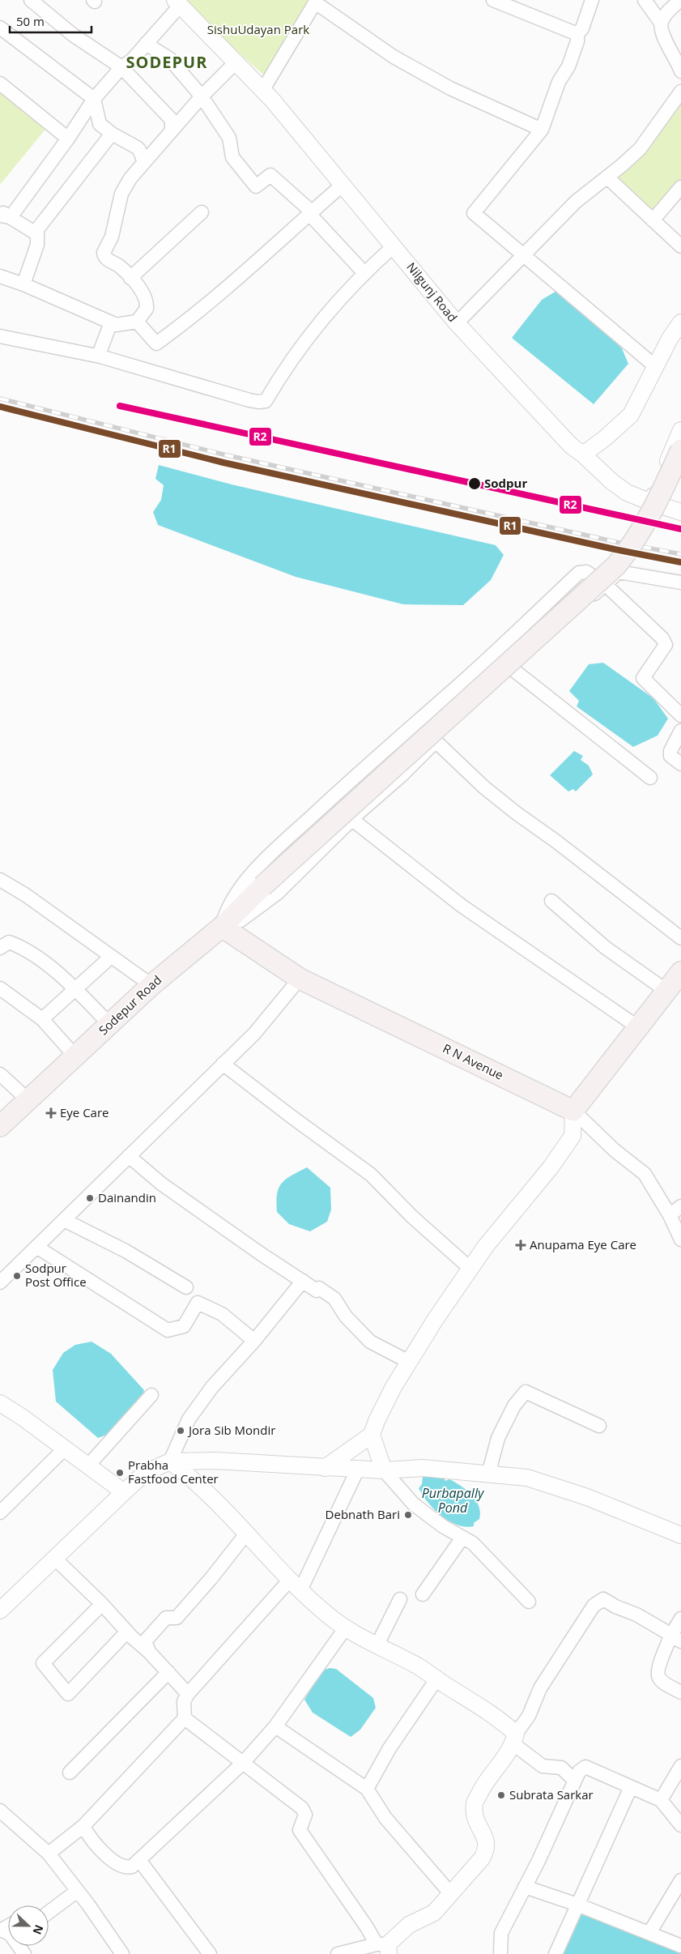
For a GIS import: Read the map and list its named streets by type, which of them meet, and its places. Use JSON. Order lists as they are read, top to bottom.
{
  "streets": {
    "main road": ["Sodepur Road", "R N Avenue"],
    "street": ["Nilgunj Road"]
  },
  "crossings": [
    ["Sodepur Road", "R N Avenue"]
  ],
  "districts": ["SODEPUR"],
  "water": ["Purbapally Pond"],
  "parks": ["SishuUdayan Park"],
  "places": {
    "other": [
      "Sodpur",
      "Dainandin",
      "Sodpur Post Office",
      "Jora Sib Mondir",
      "Prabha Fastfood Center",
      "Debnath Bari",
      "Subrata Sarkar"
    ],
    "health": ["Eye Care", "Anupama Eye Care"]
  },
  "lines": ["transit line R2", "transit line R1"],
  "scale_bar": "50 m",
  "north": "right"
}
